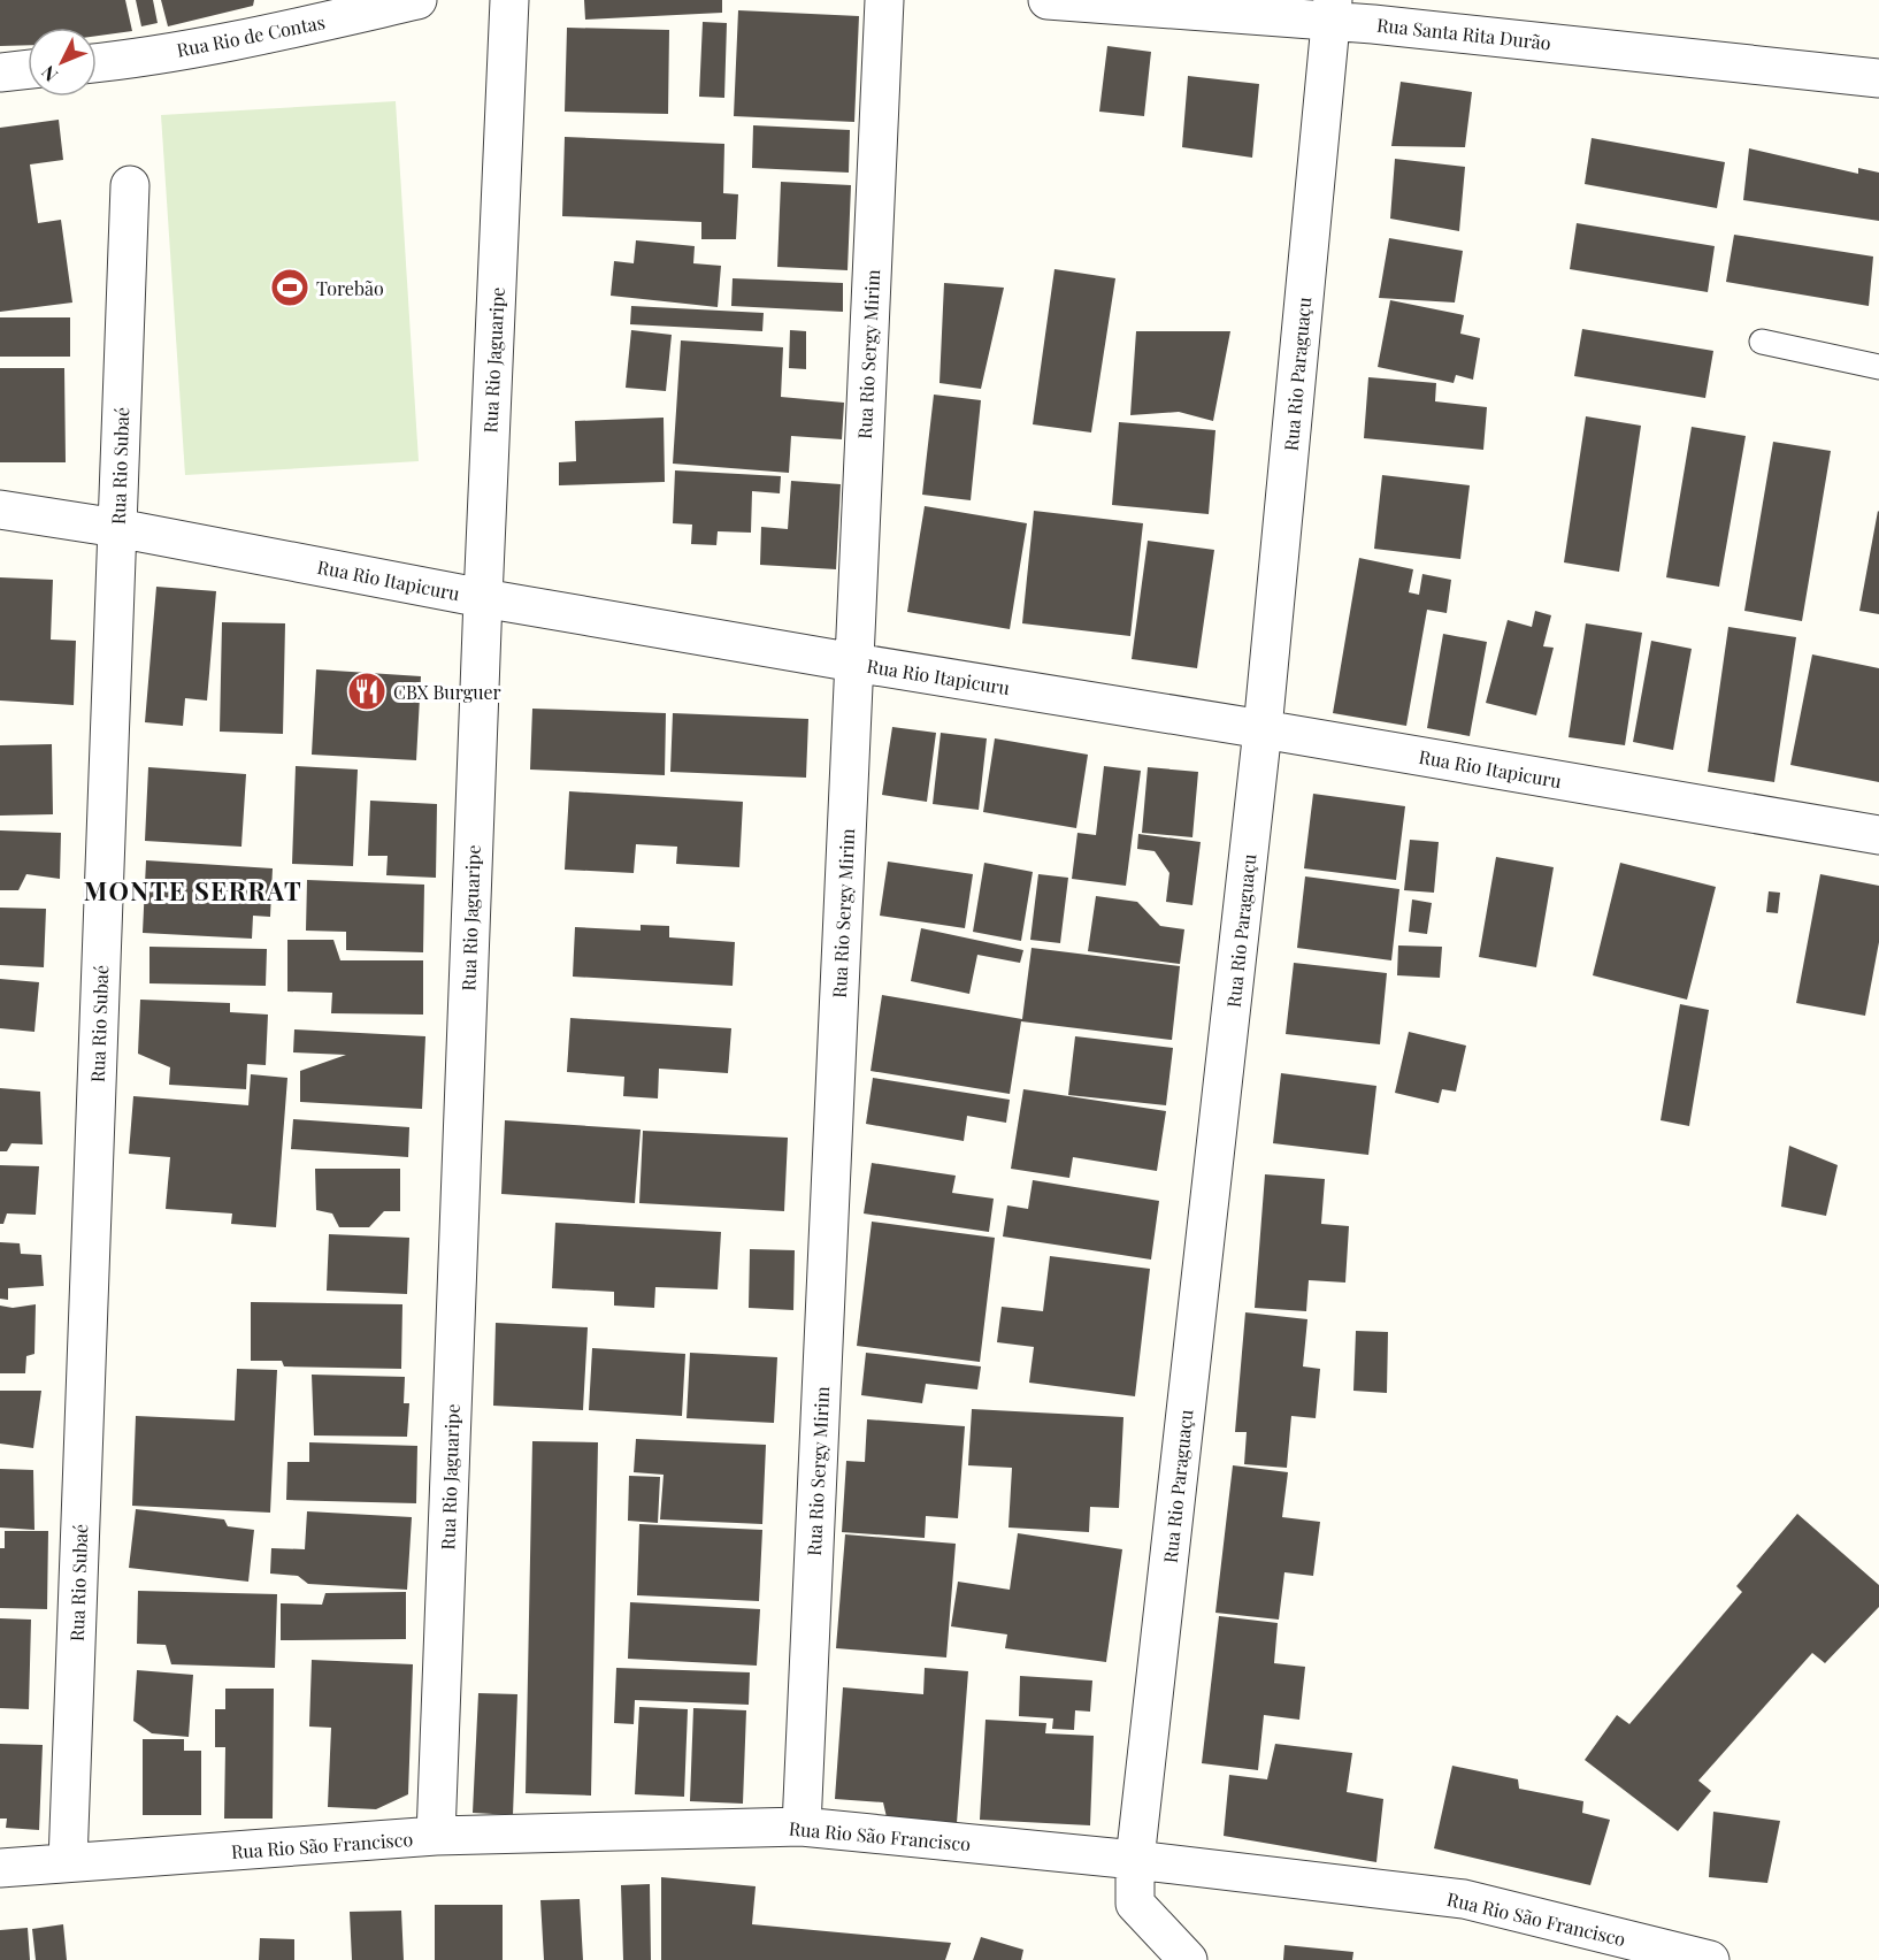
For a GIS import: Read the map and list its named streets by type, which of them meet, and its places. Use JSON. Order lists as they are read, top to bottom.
{
  "streets": {
    "street": [
      "Rua Santa Rita Durão",
      "Rua Rio de Contas",
      "Rua Rio Sergy Mirim",
      "Rua Rio Jaguaripe",
      "Rua Rio Paraguaçu",
      "Rua Rio Subaé",
      "Rua Rio Itapicuru",
      "Rua Rio São Francisco"
    ]
  },
  "crossings": [
    ["Rua Santa Rita Durão", "Rua Rio Paraguaçu"],
    ["Rua Rio Sergy Mirim", "Rua Rio Itapicuru"],
    ["Rua Rio Sergy Mirim", "Rua Rio São Francisco"],
    ["Rua Rio Jaguaripe", "Rua Rio Itapicuru"],
    ["Rua Rio Jaguaripe", "Rua Rio São Francisco"],
    ["Rua Rio Paraguaçu", "Rua Rio Itapicuru"],
    ["Rua Rio Paraguaçu", "Rua Rio São Francisco"],
    ["Rua Rio Subaé", "Rua Rio Itapicuru"],
    ["Rua Rio Subaé", "Rua Rio São Francisco"]
  ],
  "districts": ["MONTE SERRAT"],
  "places": {
    "sports": ["Torebão"],
    "restaurant": ["CBX Burguer"]
  },
  "north": "bottom left"
}
